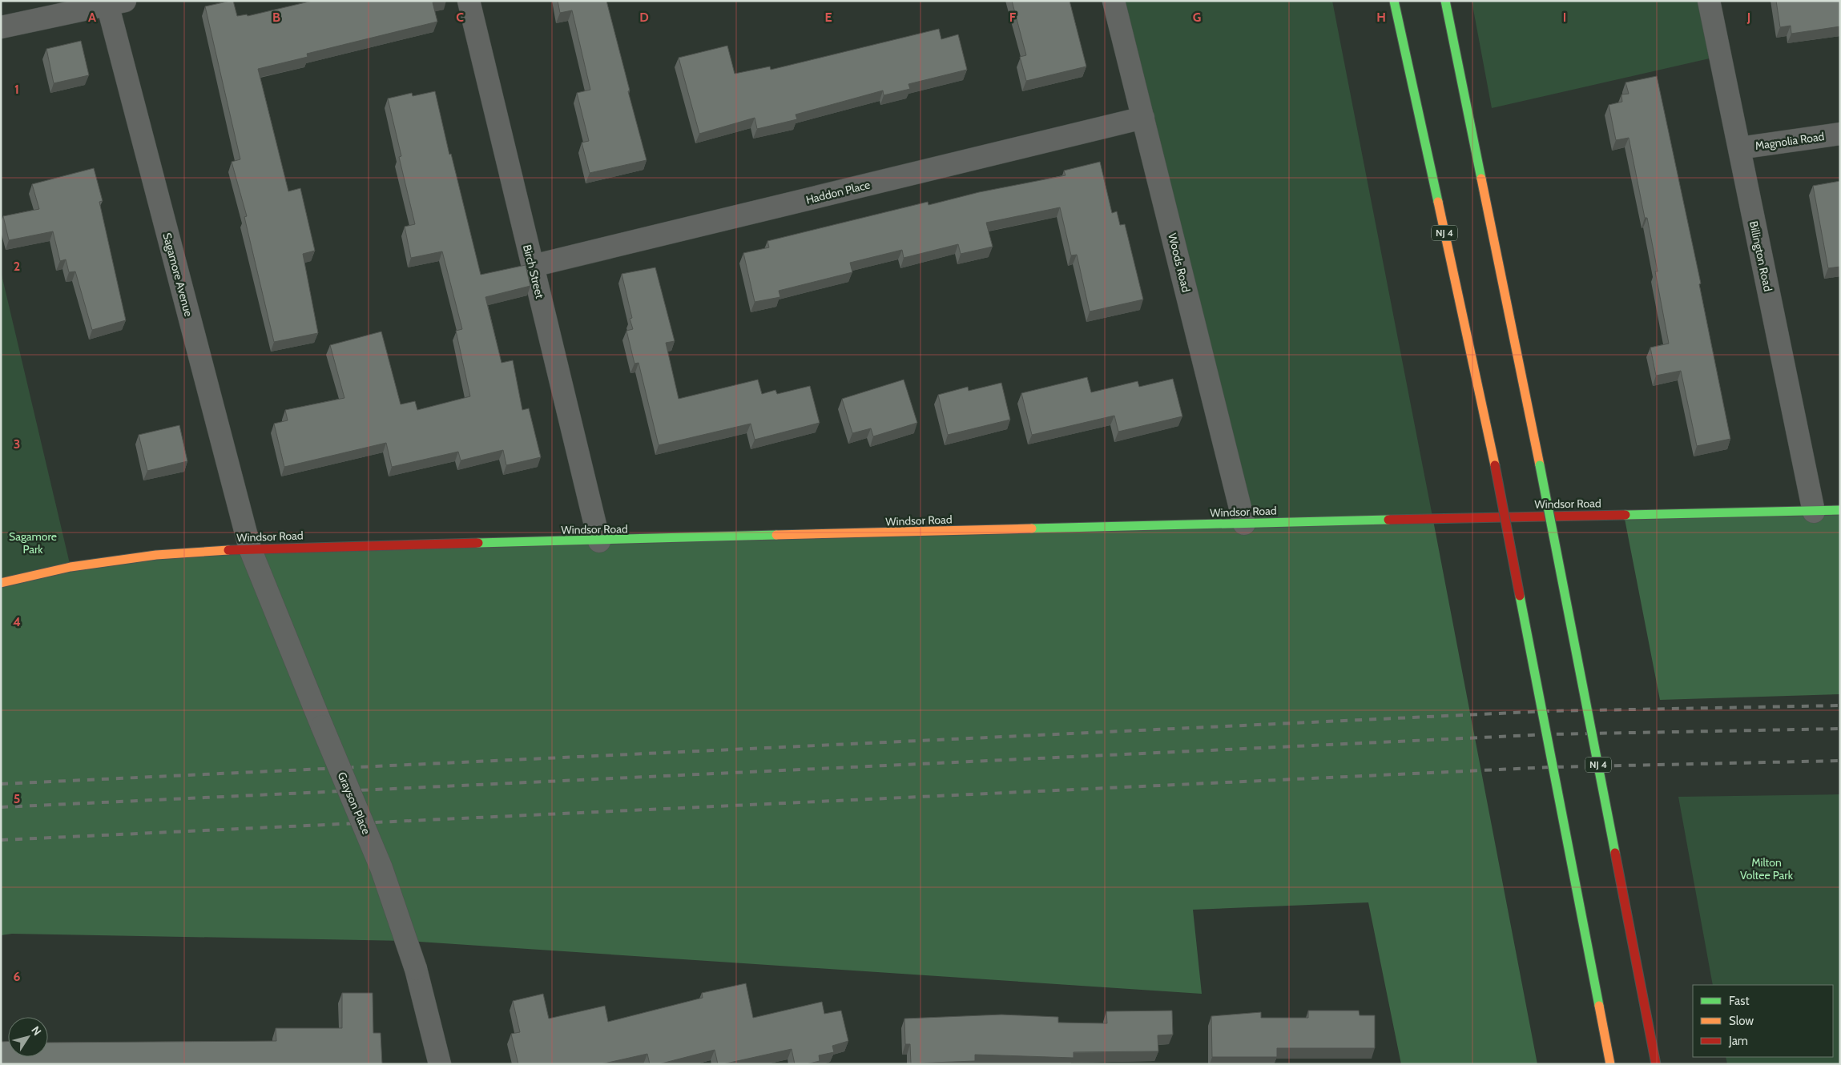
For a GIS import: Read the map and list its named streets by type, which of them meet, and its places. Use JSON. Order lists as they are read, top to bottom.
{
  "streets": {
    "main road": ["NJ 4", "Windsor Road"],
    "street": [
      "Magnolia Road",
      "Haddon Place",
      "Billington Road",
      "Woods Road",
      "Birch Street",
      "Sagamore Avenue",
      "Grayson Place"
    ]
  },
  "crossings": [
    ["Magnolia Road", "Billington Road"],
    ["Haddon Place", "Woods Road"],
    ["Haddon Place", "Birch Street"],
    ["Billington Road", "Windsor Road"],
    ["Woods Road", "Windsor Road"],
    ["Birch Street", "Windsor Road"],
    ["Sagamore Avenue", "Windsor Road"],
    ["Sagamore Avenue", "Grayson Place"],
    ["Windsor Road", "Grayson Place"]
  ],
  "parks": ["Sagamore Park", "Milton Voltee Park"],
  "legend": ["Fast", "Slow", "Jam"],
  "north": "top right",
  "grid": {
    "columns": [
      "A",
      "B",
      "C",
      "D",
      "E",
      "F",
      "G",
      "H",
      "I",
      "J"
    ],
    "rows": [
      "1",
      "2",
      "3",
      "4",
      "5",
      "6"
    ]
  }
}
